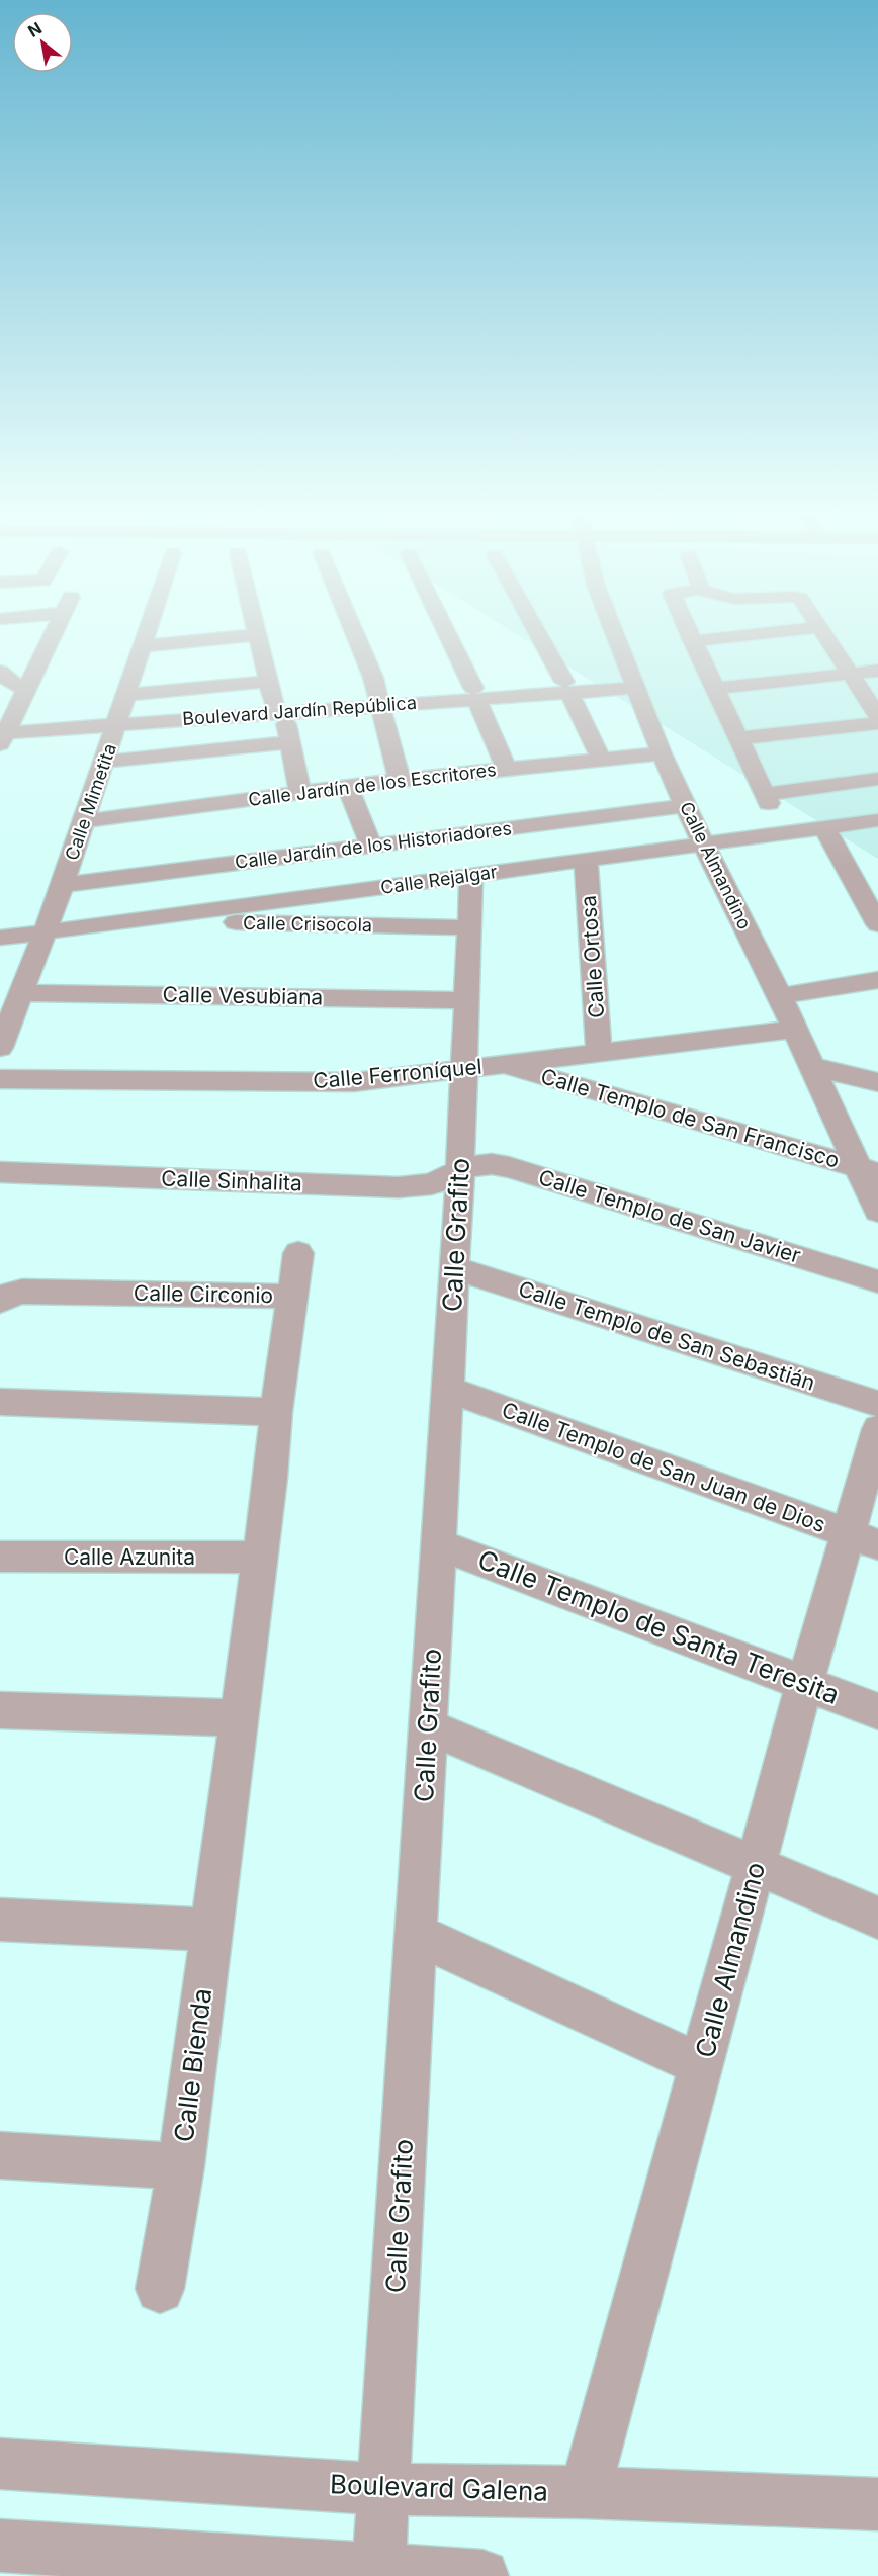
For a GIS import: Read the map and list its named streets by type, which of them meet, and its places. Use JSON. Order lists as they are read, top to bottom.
{
  "streets": {
    "street": [
      "Boulevard Jardín República",
      "Calle Jardín de los Escritores",
      "Calle Mimetita",
      "Calle Jardín de los Historiadores",
      "Calle Almandino",
      "Calle Rejalgar",
      "Calle Crisocola",
      "Calle Ortosa",
      "Calle Vesubiana",
      "Calle Ferroníquel",
      "Calle Templo de San Francisco",
      "Calle Sinhalita",
      "Calle Templo de San Javier",
      "Calle Grafito",
      "Calle Circonio",
      "Calle Templo de San Sebastián",
      "Calle Templo de San Juan de Dios",
      "Calle Azunita",
      "Calle Templo de Santa Teresita",
      "Calle Bienda",
      "Boulevard Galena"
    ]
  },
  "crossings": [
    ["Boulevard Jardín República", "Calle Mimetita"],
    ["Boulevard Jardín República", "Calle Almandino"],
    ["Calle Jardín de los Escritores", "Calle Mimetita"],
    ["Calle Jardín de los Escritores", "Calle Almandino"],
    ["Calle Mimetita", "Calle Jardín de los Historiadores"],
    ["Calle Mimetita", "Calle Rejalgar"],
    ["Calle Mimetita", "Calle Vesubiana"],
    ["Calle Jardín de los Historiadores", "Calle Almandino"],
    ["Calle Almandino", "Calle Rejalgar"],
    ["Calle Almandino", "Calle Ferroníquel"],
    ["Calle Almandino", "Calle Templo de San Francisco"],
    ["Calle Almandino", "Calle Templo de San Juan de Dios"],
    ["Calle Almandino", "Calle Templo de Santa Teresita"],
    ["Calle Almandino", "Boulevard Galena"],
    ["Calle Rejalgar", "Calle Crisocola"],
    ["Calle Rejalgar", "Calle Ortosa"],
    ["Calle Rejalgar", "Calle Grafito"],
    ["Calle Crisocola", "Calle Grafito"],
    ["Calle Ortosa", "Calle Ferroníquel"],
    ["Calle Vesubiana", "Calle Grafito"],
    ["Calle Ferroníquel", "Calle Templo de San Francisco"],
    ["Calle Ferroníquel", "Calle Grafito"],
    ["Calle Sinhalita", "Calle Templo de San Javier"],
    ["Calle Sinhalita", "Calle Grafito"],
    ["Calle Templo de San Javier", "Calle Grafito"],
    ["Calle Grafito", "Calle Templo de San Sebastián"],
    ["Calle Grafito", "Calle Templo de San Juan de Dios"],
    ["Calle Grafito", "Calle Templo de Santa Teresita"],
    ["Calle Grafito", "Boulevard Galena"],
    ["Calle Circonio", "Calle Azunita"]
  ],
  "north": "top left"
}
